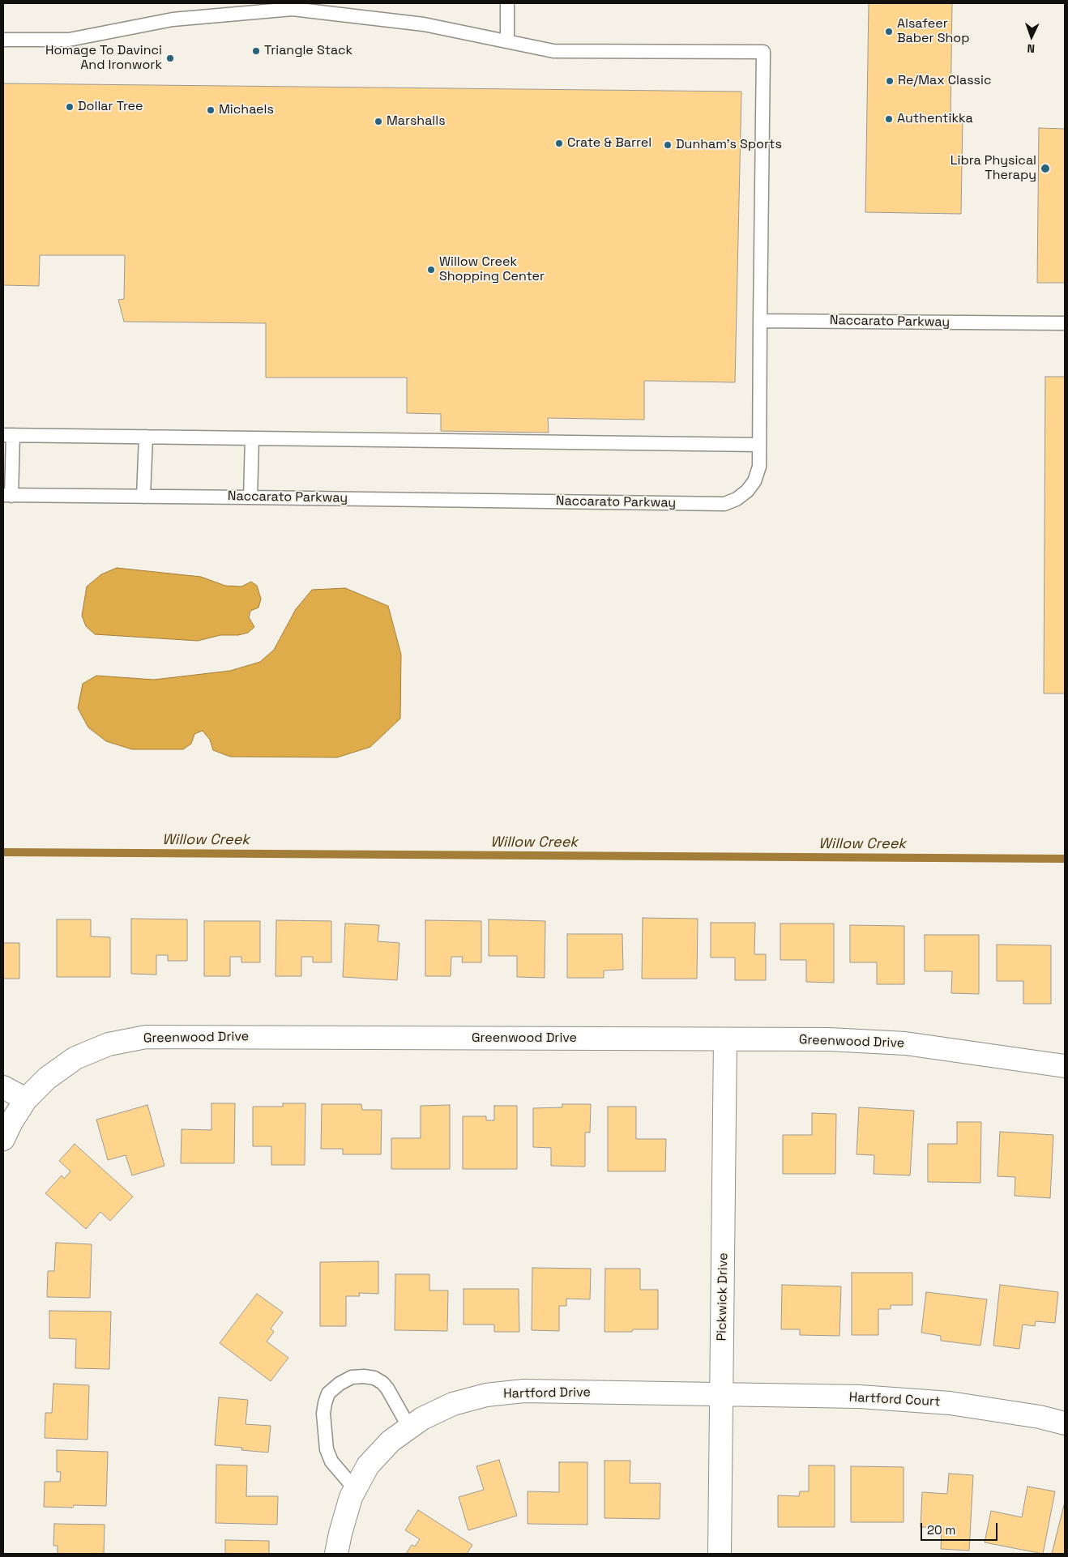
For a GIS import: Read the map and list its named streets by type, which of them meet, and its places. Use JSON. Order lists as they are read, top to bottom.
{
  "streets": {
    "street": [
      "Greenwood Drive",
      "Pickwick Drive",
      "Hartford Drive",
      "Hartford Court"
    ],
    "lane": ["Naccarato Parkway"]
  },
  "crossings": [
    ["Greenwood Drive", "Pickwick Drive"],
    ["Pickwick Drive", "Hartford Drive"],
    ["Pickwick Drive", "Hartford Court"],
    ["Hartford Drive", "Hartford Court"]
  ],
  "water": ["Willow Creek"],
  "places": [
    "Alsafeer Baber Shop",
    "Triangle Stack",
    "Homage To Davinci And Ironwork",
    "Re/Max Classic",
    "Dollar Tree",
    "Michaels",
    "Authentikka",
    "Marshalls",
    "Crate & Barrel",
    "Dunham's Sports",
    "Libra Physical Therapy",
    "Willow Creek Shopping Center"
  ],
  "scale_bar": "20 m",
  "north": "bottom"
}
